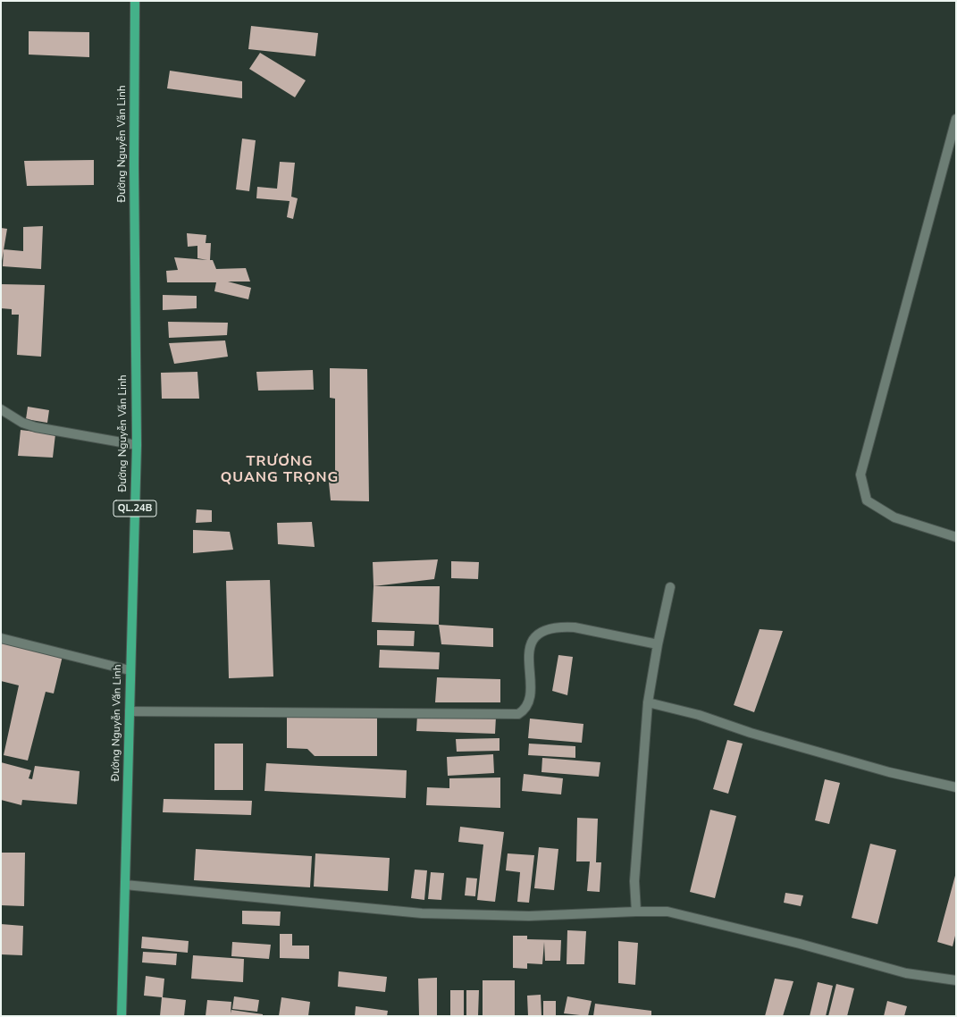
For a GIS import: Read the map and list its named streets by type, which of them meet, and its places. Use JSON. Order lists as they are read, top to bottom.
{
  "streets": {
    "main road": ["Đường Nguyễn Văn Linh", "QL.24B"]
  },
  "districts": ["TRƯƠNG QUANG TRỌNG"]
}
